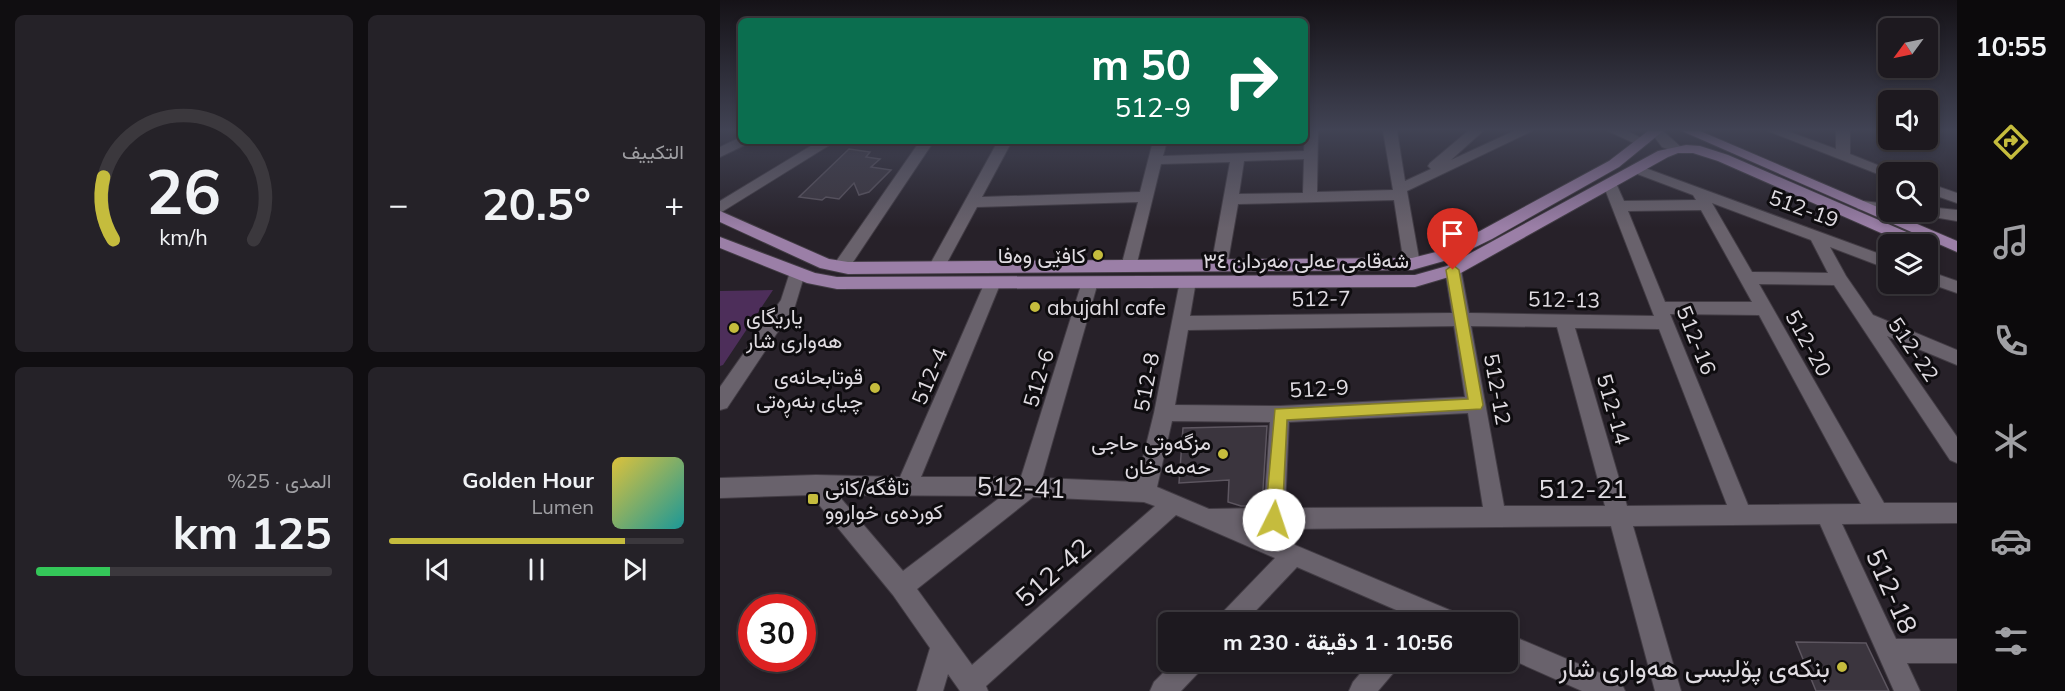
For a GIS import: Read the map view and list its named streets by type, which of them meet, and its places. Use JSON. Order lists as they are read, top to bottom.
{
  "streets": {
    "main road": ["شەقامی عەلی مەردان ٣٤"],
    "street": [
      "512-19",
      "512-7",
      "512-13",
      "512-16",
      "512-20",
      "512-22",
      "512-4",
      "512-6",
      "512-8",
      "512-9",
      "512-12",
      "512-14",
      "512-41",
      "512-21",
      "512-42",
      "512-18"
    ]
  },
  "crossings": [
    ["512-19", "شەقامی عەلی مەردان ٣٤"],
    ["512-19", "512-20"],
    ["512-19", "512-22"],
    ["شەقامی عەلی مەردان ٣٤", "512-16"],
    ["شەقامی عەلی مەردان ٣٤", "512-4"],
    ["شەقامی عەلی مەردان ٣٤", "512-6"],
    ["شەقامی عەلی مەردان ٣٤", "512-8"],
    ["شەقامی عەلی مەردان ٣٤", "512-12"],
    ["512-7", "512-13"],
    ["512-7", "512-8"],
    ["512-7", "512-12"],
    ["512-13", "512-16"],
    ["512-13", "512-20"],
    ["512-13", "512-12"],
    ["512-13", "512-14"],
    ["512-16", "512-21"],
    ["512-20", "512-21"],
    ["512-4", "512-41"],
    ["512-6", "512-41"],
    ["512-8", "512-9"],
    ["512-8", "512-41"],
    ["512-9", "512-12"],
    ["512-12", "512-21"],
    ["512-14", "512-21"],
    ["512-41", "512-21"],
    ["512-41", "512-42"],
    ["512-21", "512-18"]
  ],
  "places": {
    "other": [
      "کافێی وەفا",
      "abujahl cafe",
      "یاریگای هەواری شار",
      "قوتابحانەی چیای بنەڕەتی",
      "مزگەوتی حاجی حەمە خان",
      "بنکەی پۆلیسی هەواری شار"
    ],
    "transit": ["تاڤگە/کانی کوردەی خواروو"]
  },
  "north": "bottom left",
  "page": {
    "tabs": "10:55",
    "tile": [
      "التكييف",
      ["المدى · 25%", "125 km"]
    ],
    "turn": ["50 m", "512-9"],
    "heat": ["−", "20.5°", "+"],
    "song": ["Golden Hour", "Lumen"],
    "limit": "30",
    "trip": "10:56 · 1 دقيقة · 230 m",
    "gauge": ["26", "km/h"]
  }
}
